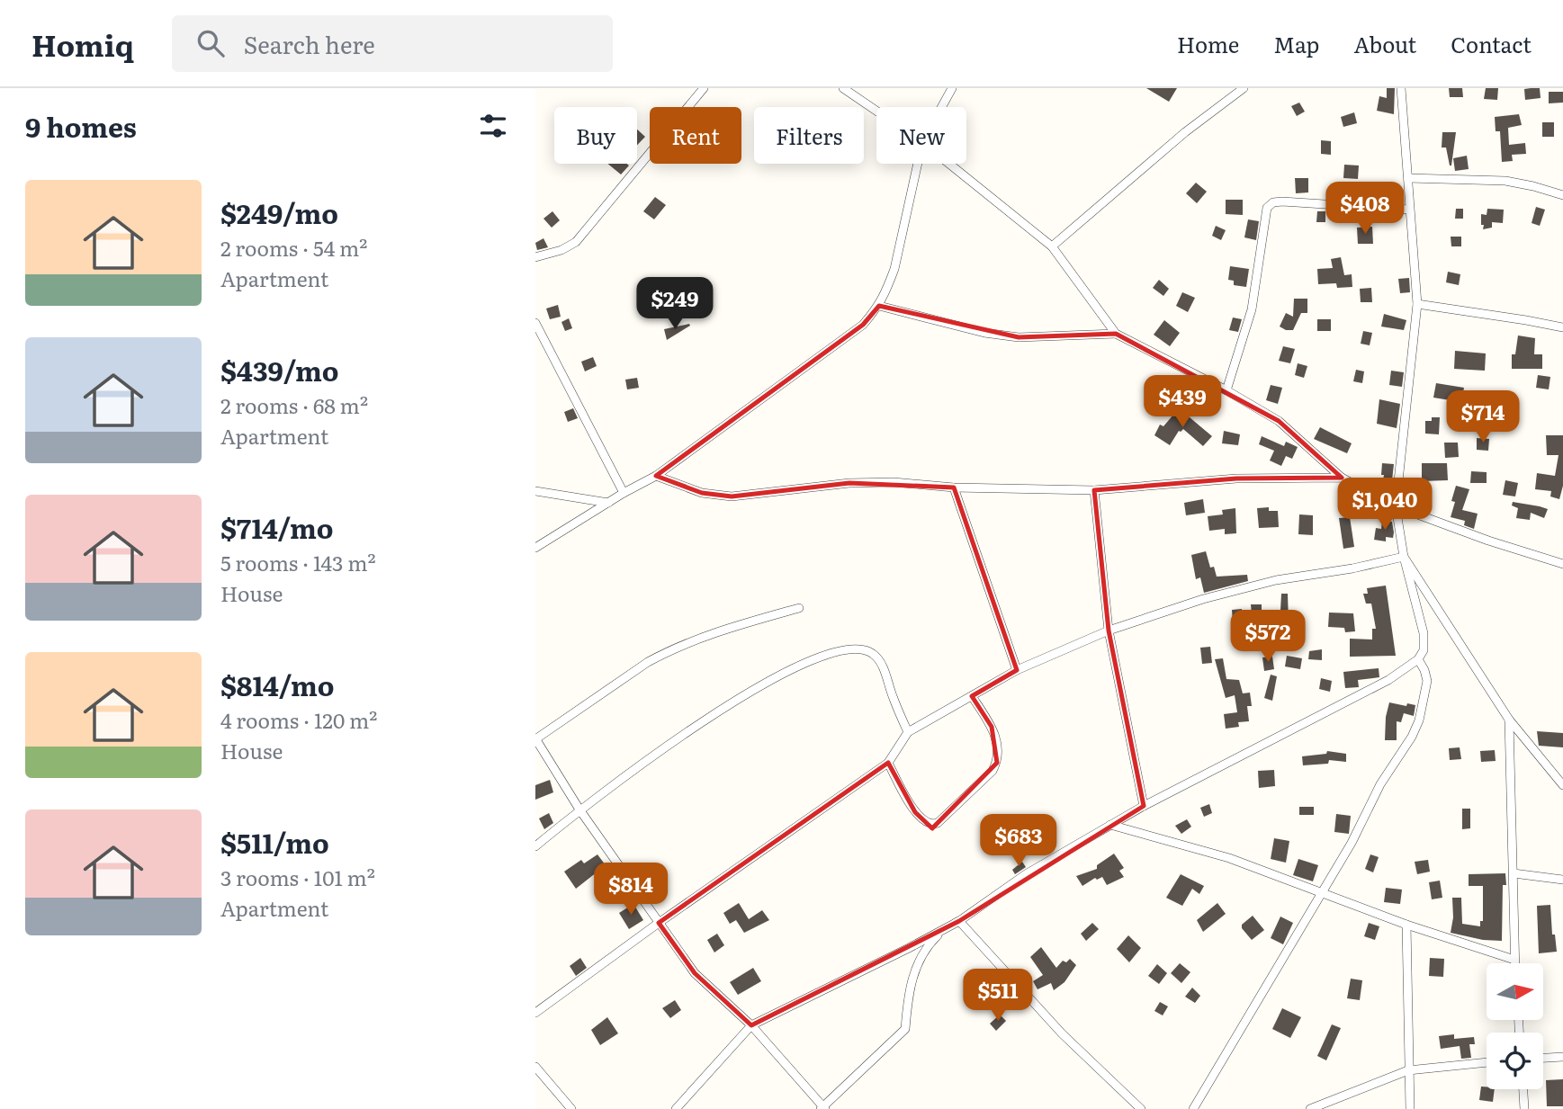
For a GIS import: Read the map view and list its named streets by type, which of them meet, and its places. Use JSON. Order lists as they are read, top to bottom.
{
  "north": "right",
  "page": {
    "header": "Homiq",
    "search": "Search here",
    "nav": [
      "Home",
      "Map",
      "About",
      "Contact"
    ],
    "heading": "9 homes",
    "chip": [
      "Buy",
      "Rent",
      "Filters",
      "New"
    ],
    "list": [
      {
        "name": "$249/mo",
        "note": "2 rooms · 54 m² · Apartment"
      },
      {
        "name": "$439/mo",
        "note": "2 rooms · 68 m² · Apartment"
      },
      {
        "name": "$714/mo",
        "note": "5 rooms · 143 m² · House"
      },
      {
        "name": "$814/mo",
        "note": "4 rooms · 120 m² · House"
      },
      {
        "name": "$511/mo",
        "note": "3 rooms · 101 m² · Apartment"
      }
    ],
    "price": [
      "$408",
      "$249",
      "$439",
      "$714",
      "$1,040",
      "$572",
      "$683",
      "$814",
      "$511"
    ]
  }
}
